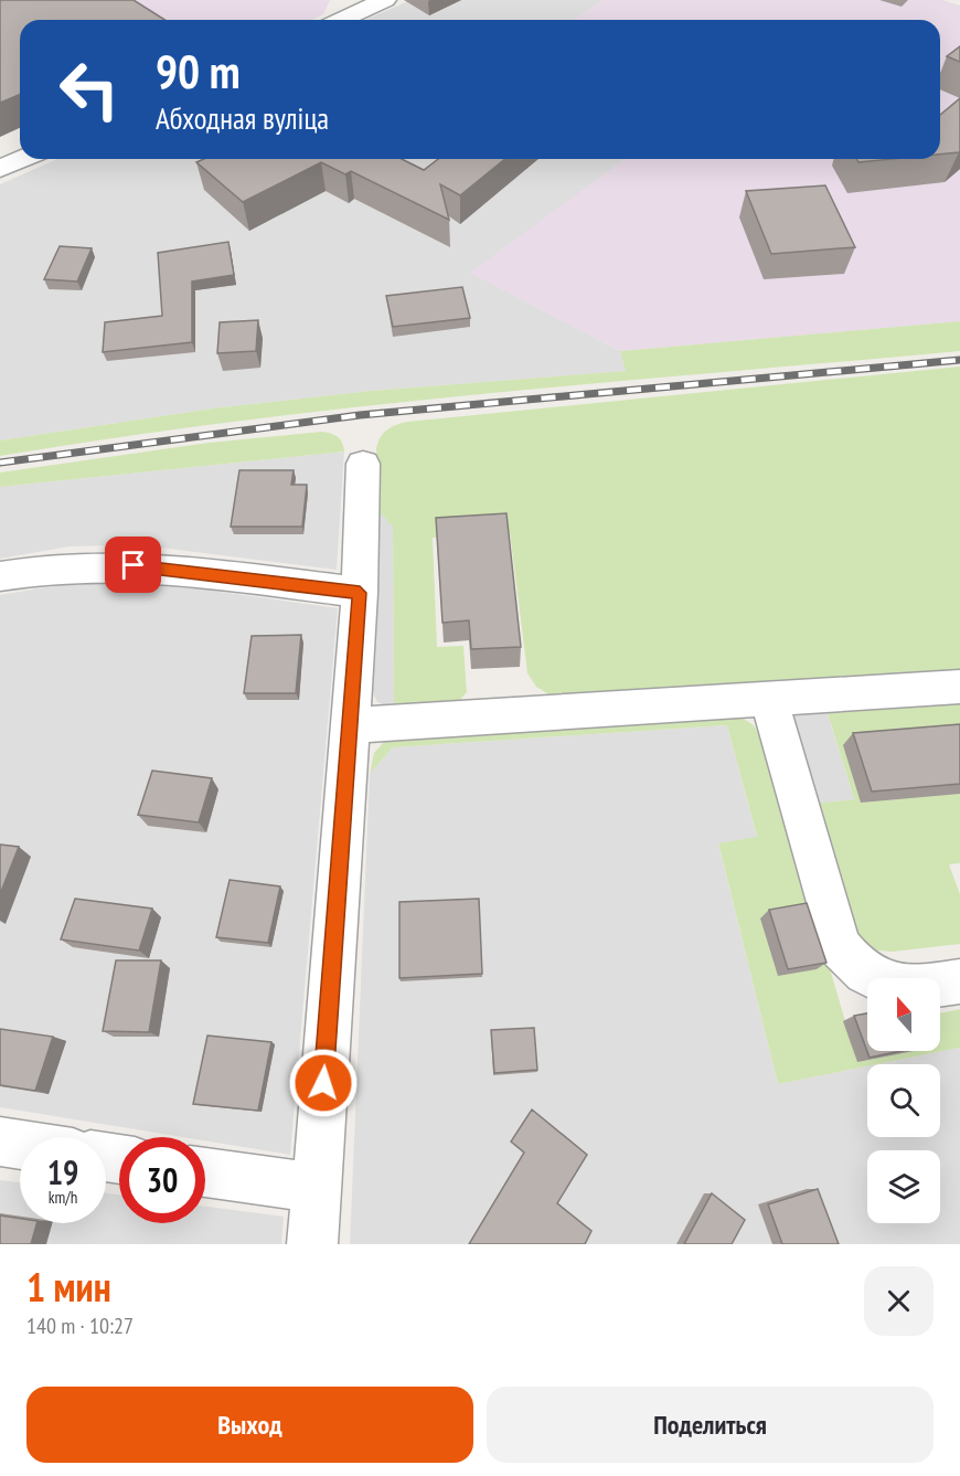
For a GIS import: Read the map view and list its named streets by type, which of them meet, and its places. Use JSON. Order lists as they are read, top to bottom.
{
  "north": "top",
  "page": {
    "turn": ["90 m", "Абходная вуліца"],
    "speed": "19 km/h",
    "limit": "30",
    "heading": ["1 мин", "140 m · 10:27"],
    "buttons": ["Выход", "Поделиться"]
  }
}
